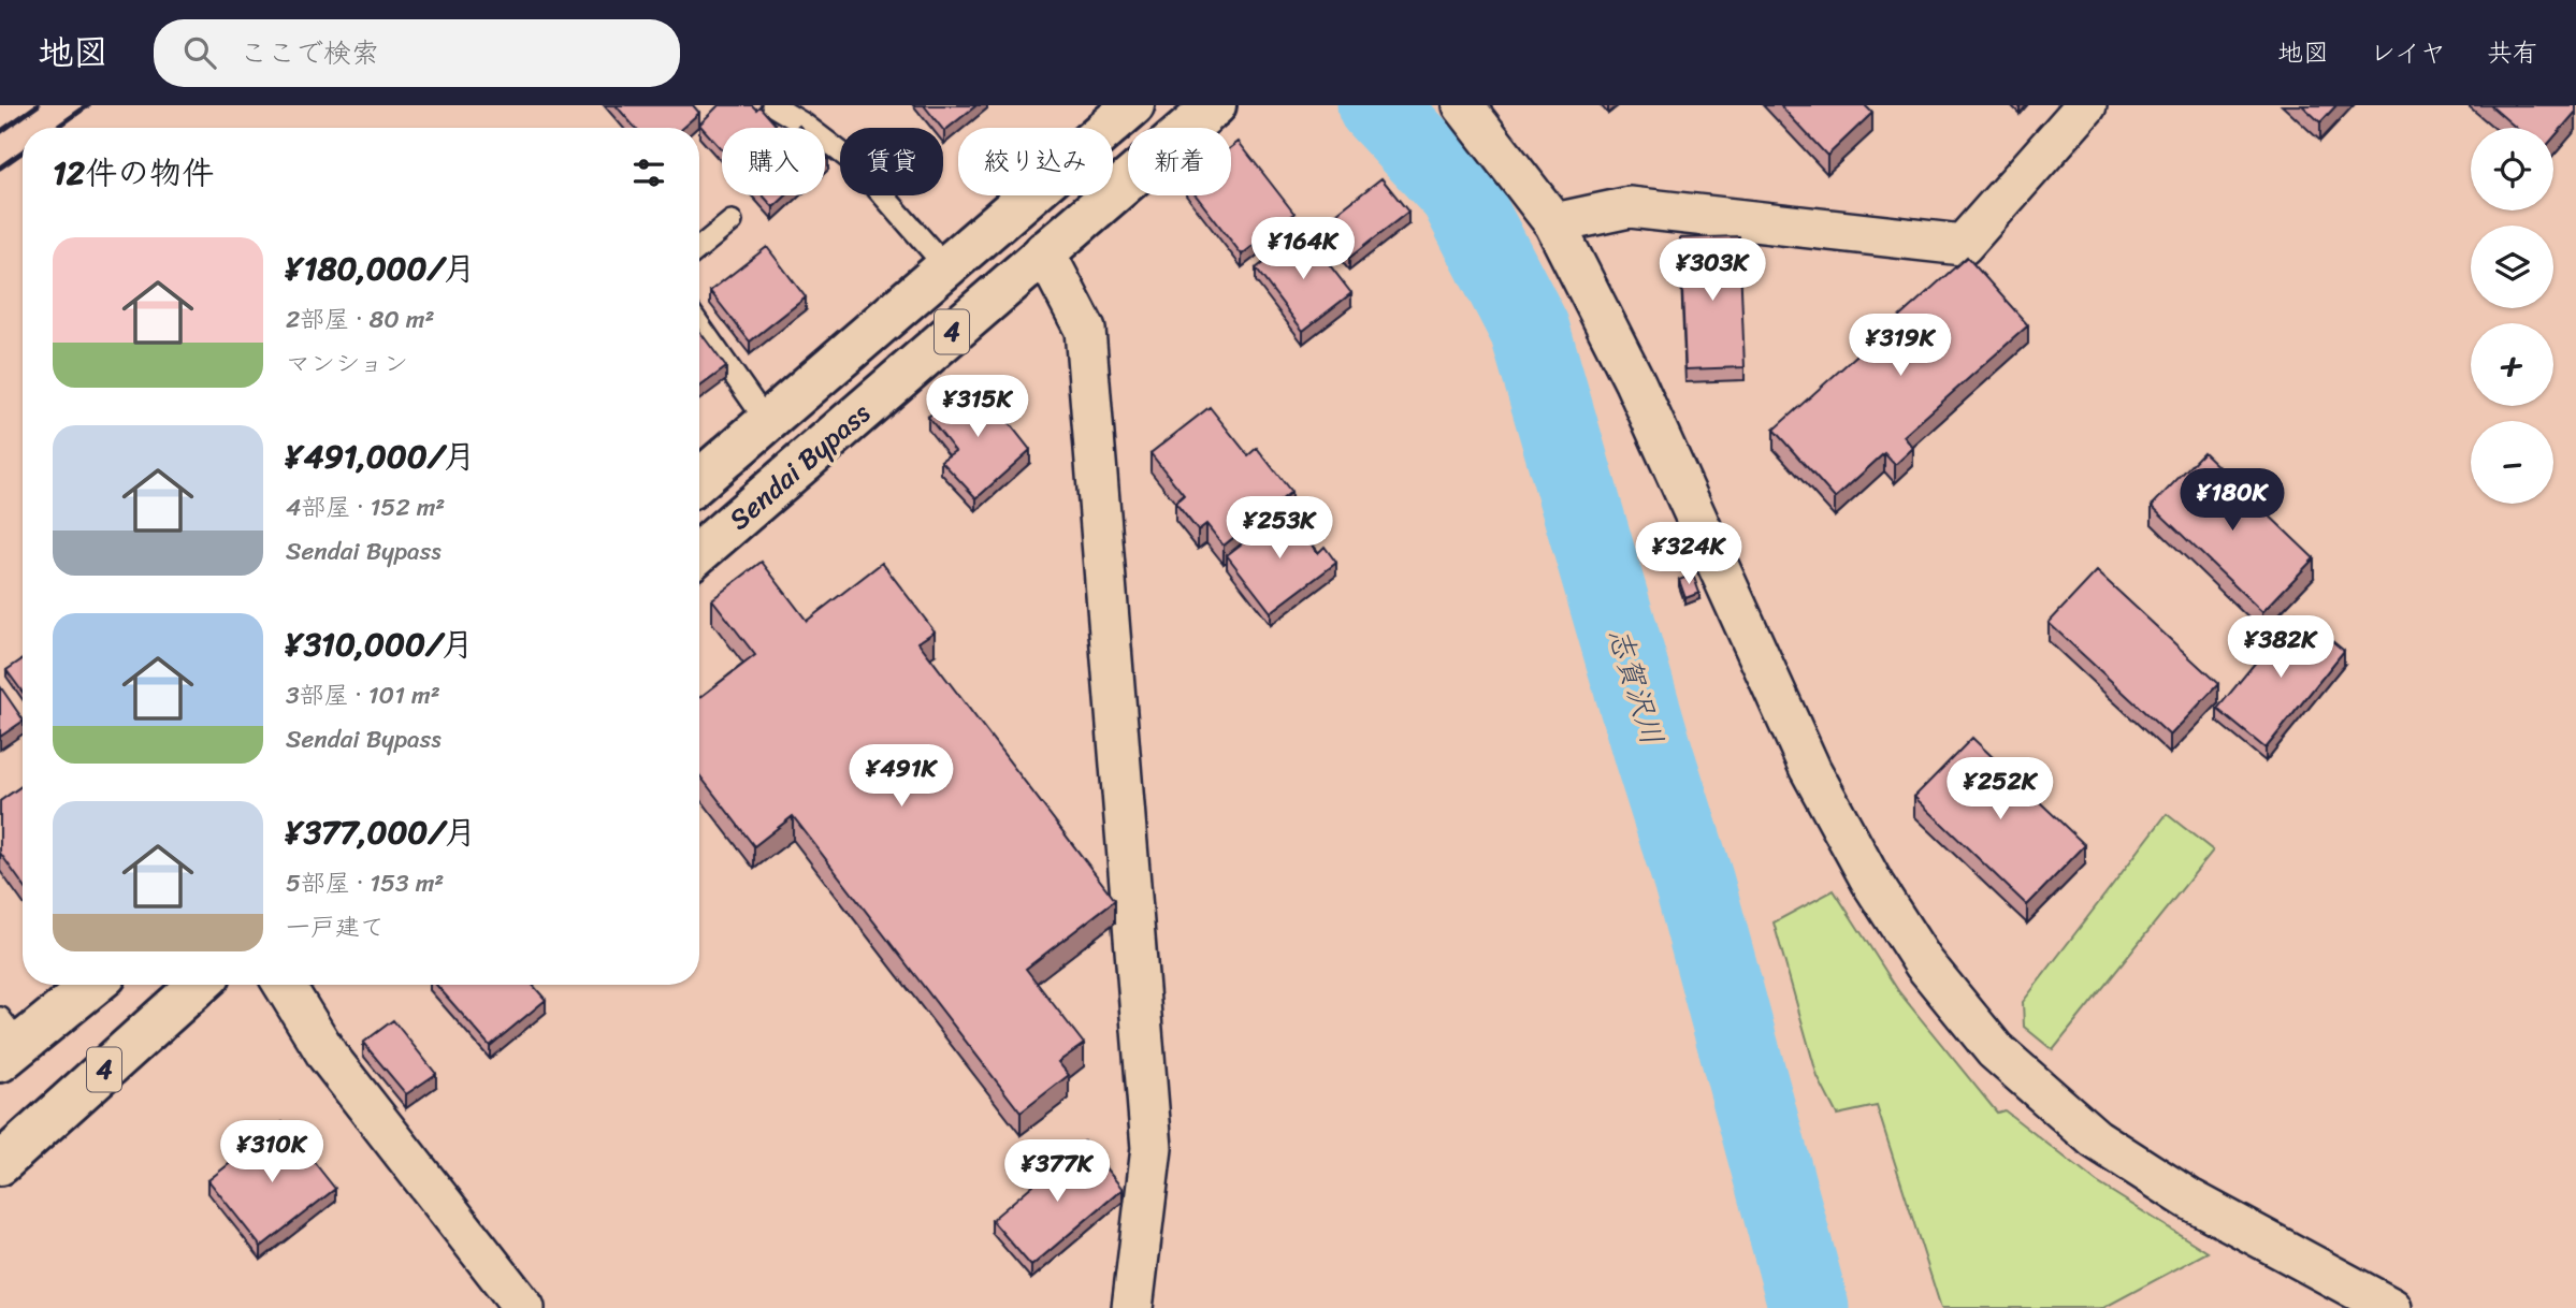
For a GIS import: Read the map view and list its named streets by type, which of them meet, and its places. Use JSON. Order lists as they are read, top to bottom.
{
  "streets": {
    "highway": ["4", "Sendai Bypass"]
  },
  "water": ["志賀沢川"],
  "page": {
    "header": "地図",
    "search": "ここで検索",
    "nav": ["地図", "レイヤ", "共有"],
    "map_buttons": ["+", "−"],
    "chip": [
      "購入",
      "賃貸",
      "絞り込み",
      "新着"
    ],
    "heading": "12件の物件",
    "price": [
      "¥164K",
      "¥303K",
      "¥319K",
      "¥315K",
      "¥180K",
      "¥253K",
      "¥324K",
      "¥382K",
      "¥491K",
      "¥252K",
      "¥310K",
      "¥377K"
    ],
    "list": [
      {
        "name": "¥180,000/月",
        "note": "2部屋 · 80 m² · マンション"
      },
      {
        "name": "¥491,000/月",
        "note": "4部屋 · 152 m² · Sendai Bypass"
      },
      {
        "name": "¥310,000/月",
        "note": "3部屋 · 101 m² · Sendai Bypass"
      },
      {
        "name": "¥377,000/月",
        "note": "5部屋 · 153 m² · 一戸建て"
      }
    ]
  }
}
